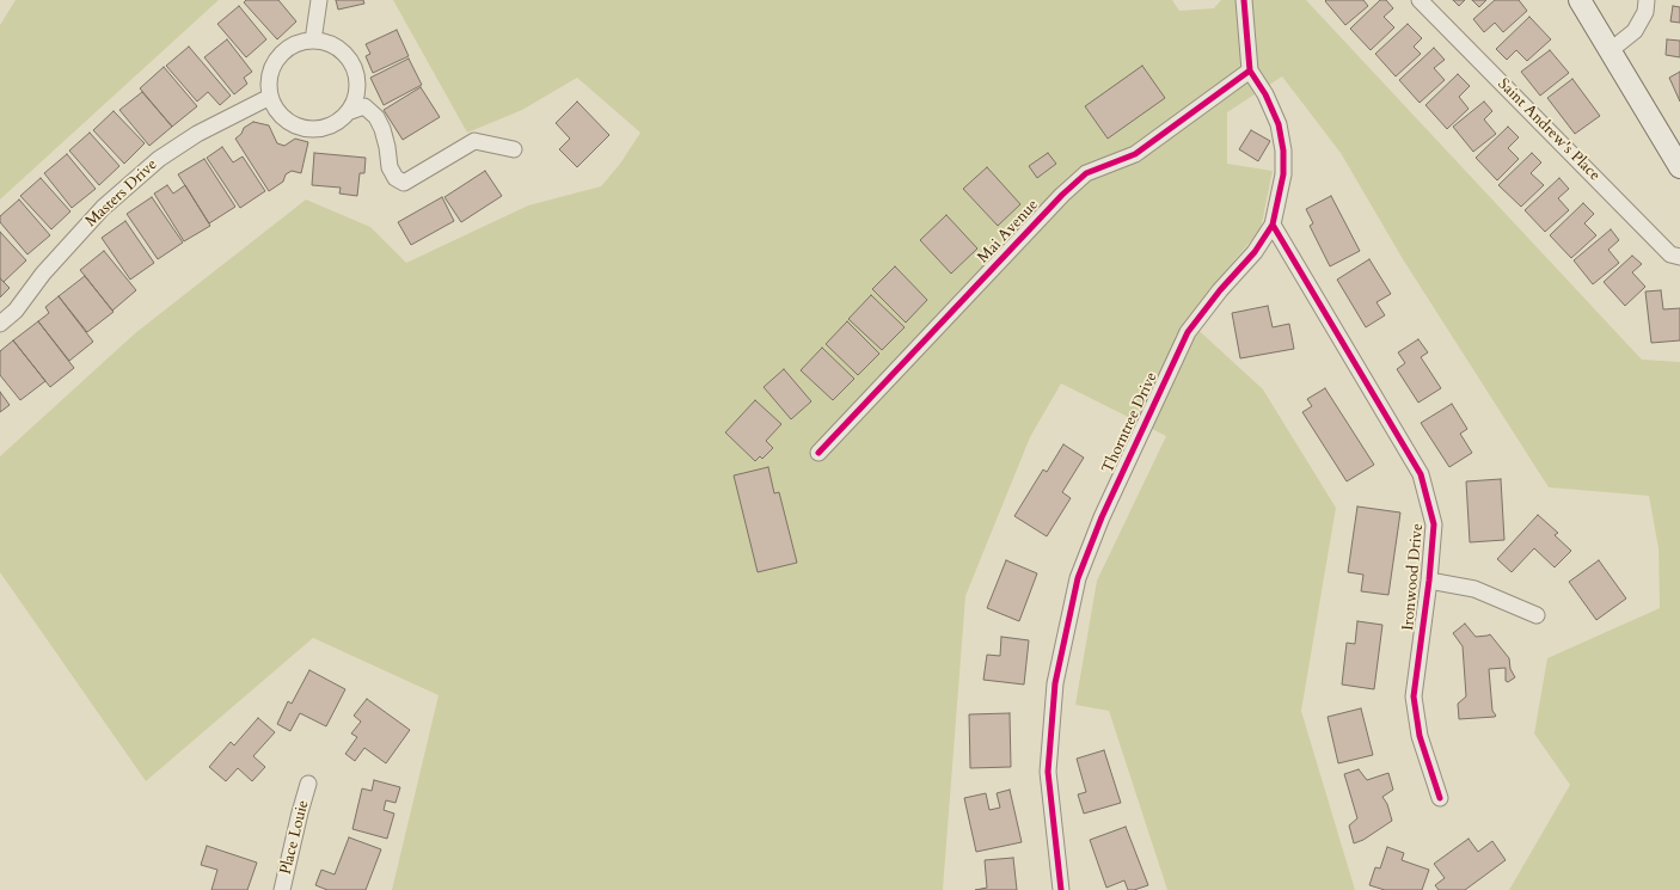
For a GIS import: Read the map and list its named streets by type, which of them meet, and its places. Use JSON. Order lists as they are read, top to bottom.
{
  "streets": {
    "street": [
      "Saint Andrew's Place",
      "Masters Drive",
      "Mai Avenue",
      "Thorntree Drive",
      "Ironwood Drive",
      "Place Louie"
    ]
  },
  "crossings": [
    ["Mai Avenue", "Thorntree Drive"],
    ["Thorntree Drive", "Ironwood Drive"]
  ]
}
